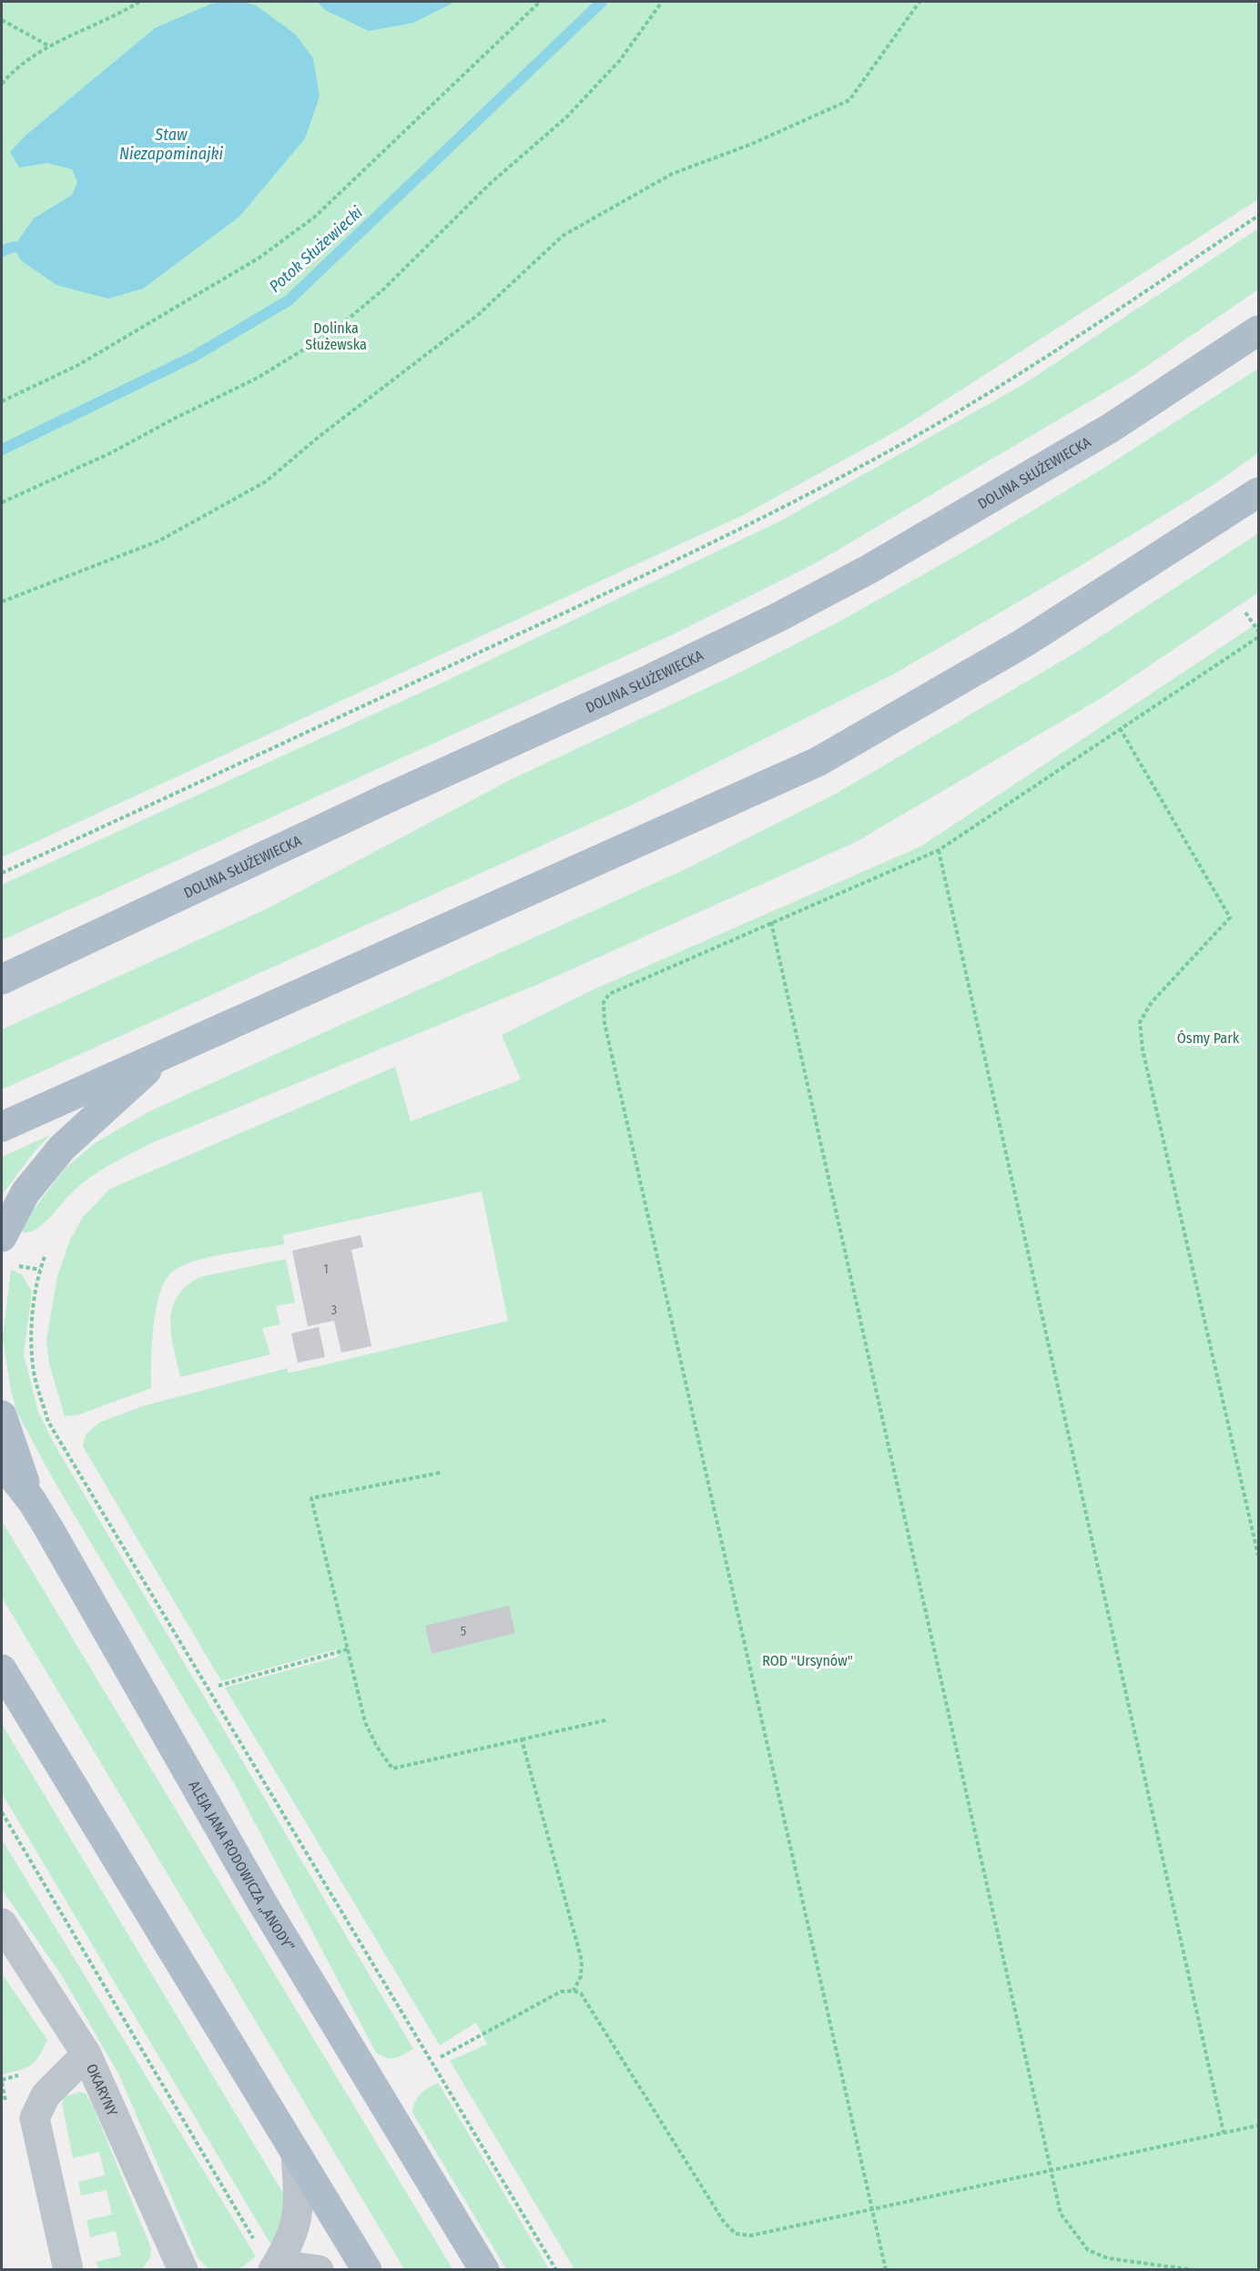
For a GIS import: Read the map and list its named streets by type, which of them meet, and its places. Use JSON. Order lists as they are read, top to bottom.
{
  "streets": {
    "main road": ["DOLINA SŁUŻEWIECKA", "ALEJA JANA RODOWICZA „ANODY”"],
    "street": ["OKARYNY"]
  },
  "water": ["Staw Niezapominajki", "Potok Służewiecki"],
  "parks": ["Dolinka Służewska", "Ósmy Park", "ROD \"Ursynów\""],
  "house_numbers": ["1", "3", "5"]
}
